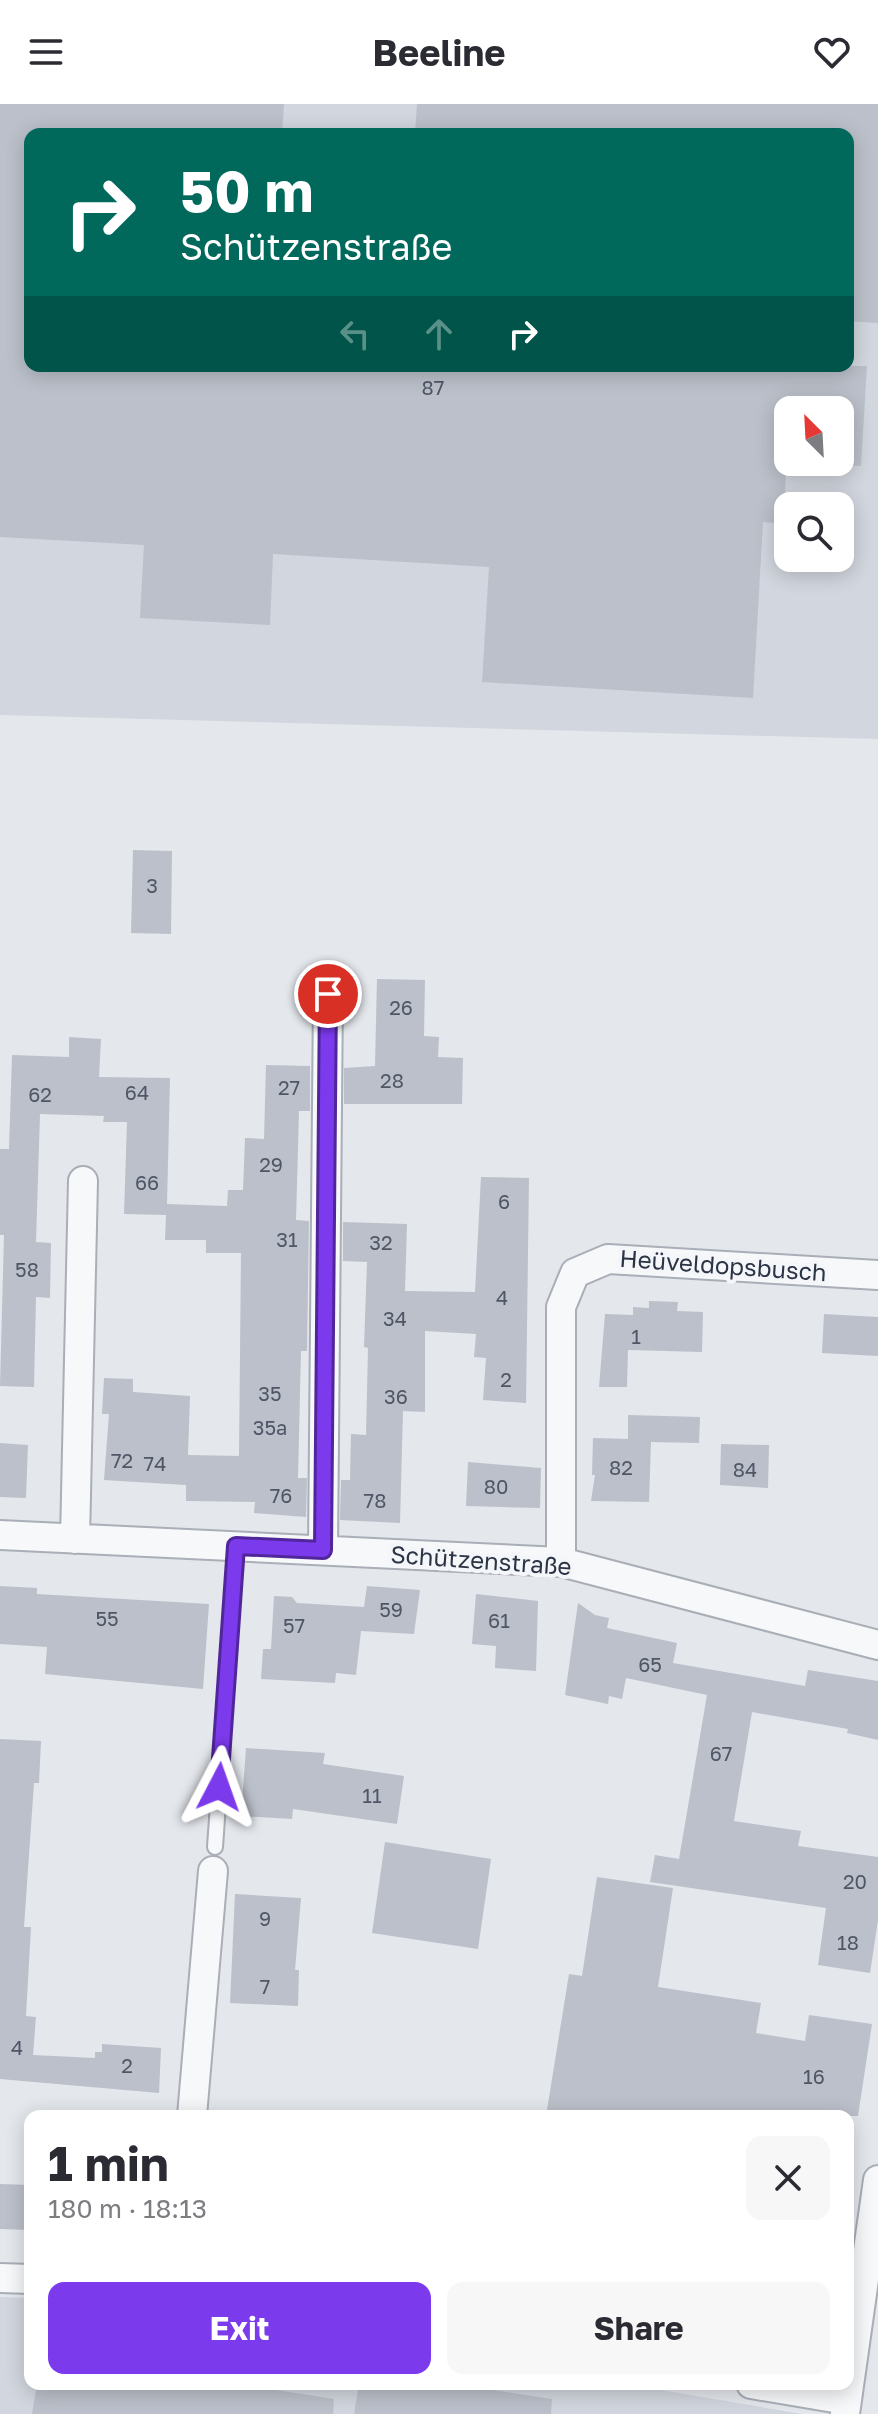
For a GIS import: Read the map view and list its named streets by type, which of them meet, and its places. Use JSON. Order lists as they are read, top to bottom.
{
  "streets": {
    "street": ["Heüveldopsbusch", "Schützenstraße"]
  },
  "crossings": [
    ["Heüveldopsbusch", "Schützenstraße"]
  ],
  "house_numbers": [
    "87",
    "3",
    "26",
    "28",
    "27",
    "64",
    "62",
    "29",
    "66",
    "6",
    "31",
    "32",
    "58",
    "4",
    "34",
    "1",
    "2",
    "35",
    "36",
    "35a",
    "72",
    "74",
    "82",
    "84",
    "80",
    "76",
    "78",
    "59",
    "55",
    "61",
    "57",
    "65",
    "67",
    "11",
    "20",
    "9",
    "18",
    "7",
    "4",
    "2",
    "16"
  ],
  "north": "top left",
  "page": {
    "header": "Beeline",
    "turn": ["50 m", "Schützenstraße"],
    "heading": ["1 min", "180 m · 18:13"],
    "buttons": ["Exit", "Share"]
  }
}
